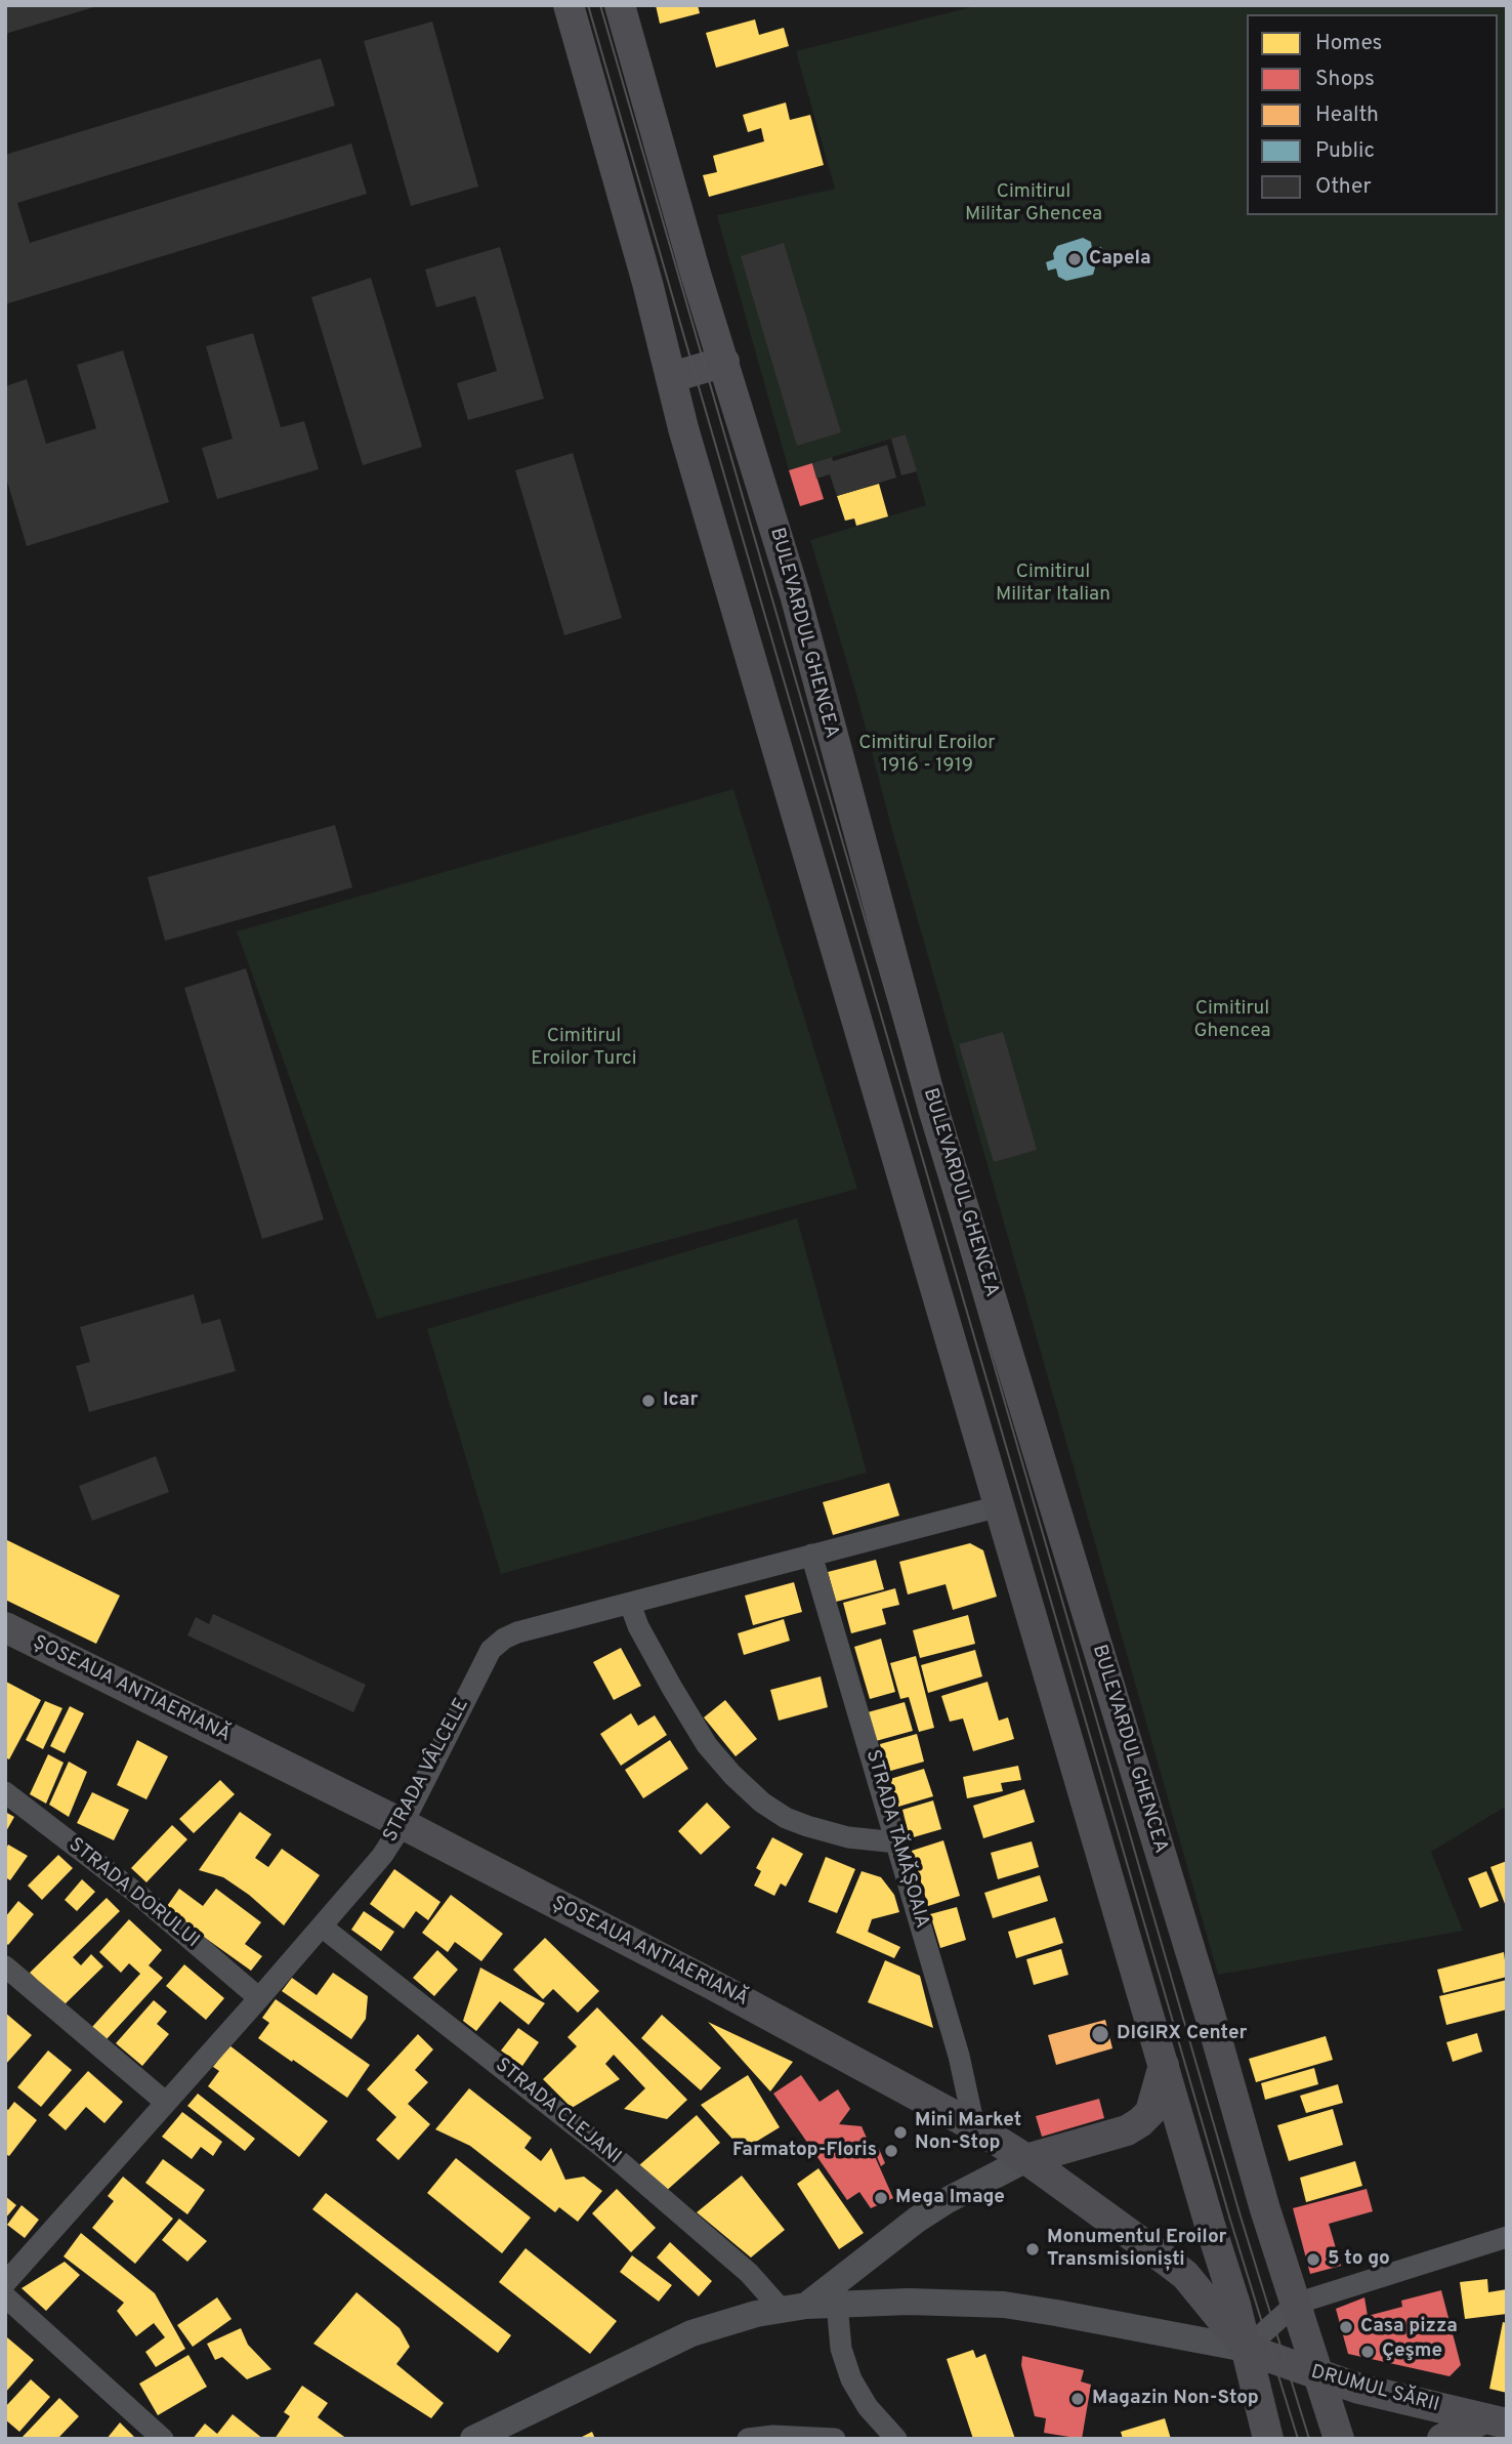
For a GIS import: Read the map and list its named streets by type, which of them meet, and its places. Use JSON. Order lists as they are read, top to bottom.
{
  "streets": {
    "main road": ["BULEVARDUL GHENCEA", "ȘOSEAUA ANTIAERIANĂ", "DRUMUL SĂRII"],
    "street": [
      "STRADA VÂLCELE",
      "STRADA TĂMĂȘOAIA",
      "STRADA DORULUI",
      "STRADA CLEJANI"
    ]
  },
  "crossings": [
    ["BULEVARDUL GHENCEA", "DRUMUL SĂRII"],
    ["ȘOSEAUA ANTIAERIANĂ", "STRADA VÂLCELE"],
    ["ȘOSEAUA ANTIAERIANĂ", "STRADA TĂMĂȘOAIA"],
    ["ȘOSEAUA ANTIAERIANĂ", "DRUMUL SĂRII"],
    ["STRADA VÂLCELE", "STRADA TĂMĂȘOAIA"],
    ["STRADA VÂLCELE", "STRADA DORULUI"],
    ["STRADA VÂLCELE", "STRADA CLEJANI"]
  ],
  "parks": [
    "Cimitirul Militar Ghencea",
    "Cimitirul Militar Italian",
    "Cimitirul Eroilor 1916 - 1919",
    "Cimitirul Ghencea",
    "Cimitirul Eroilor Turci"
  ],
  "places": [
    "Capela",
    "Icar",
    "DIGIRX Center",
    "Mini Market Non-Stop",
    "Farmatop-Floris",
    "Mega Image",
    "Monumentul Eroilor Transmisioniști",
    "5 to go",
    "Casa pizza",
    "Çeşme",
    "Magazin Non-Stop"
  ],
  "legend": [
    "Homes",
    "Shops",
    "Health",
    "Public",
    "Other"
  ]
}
